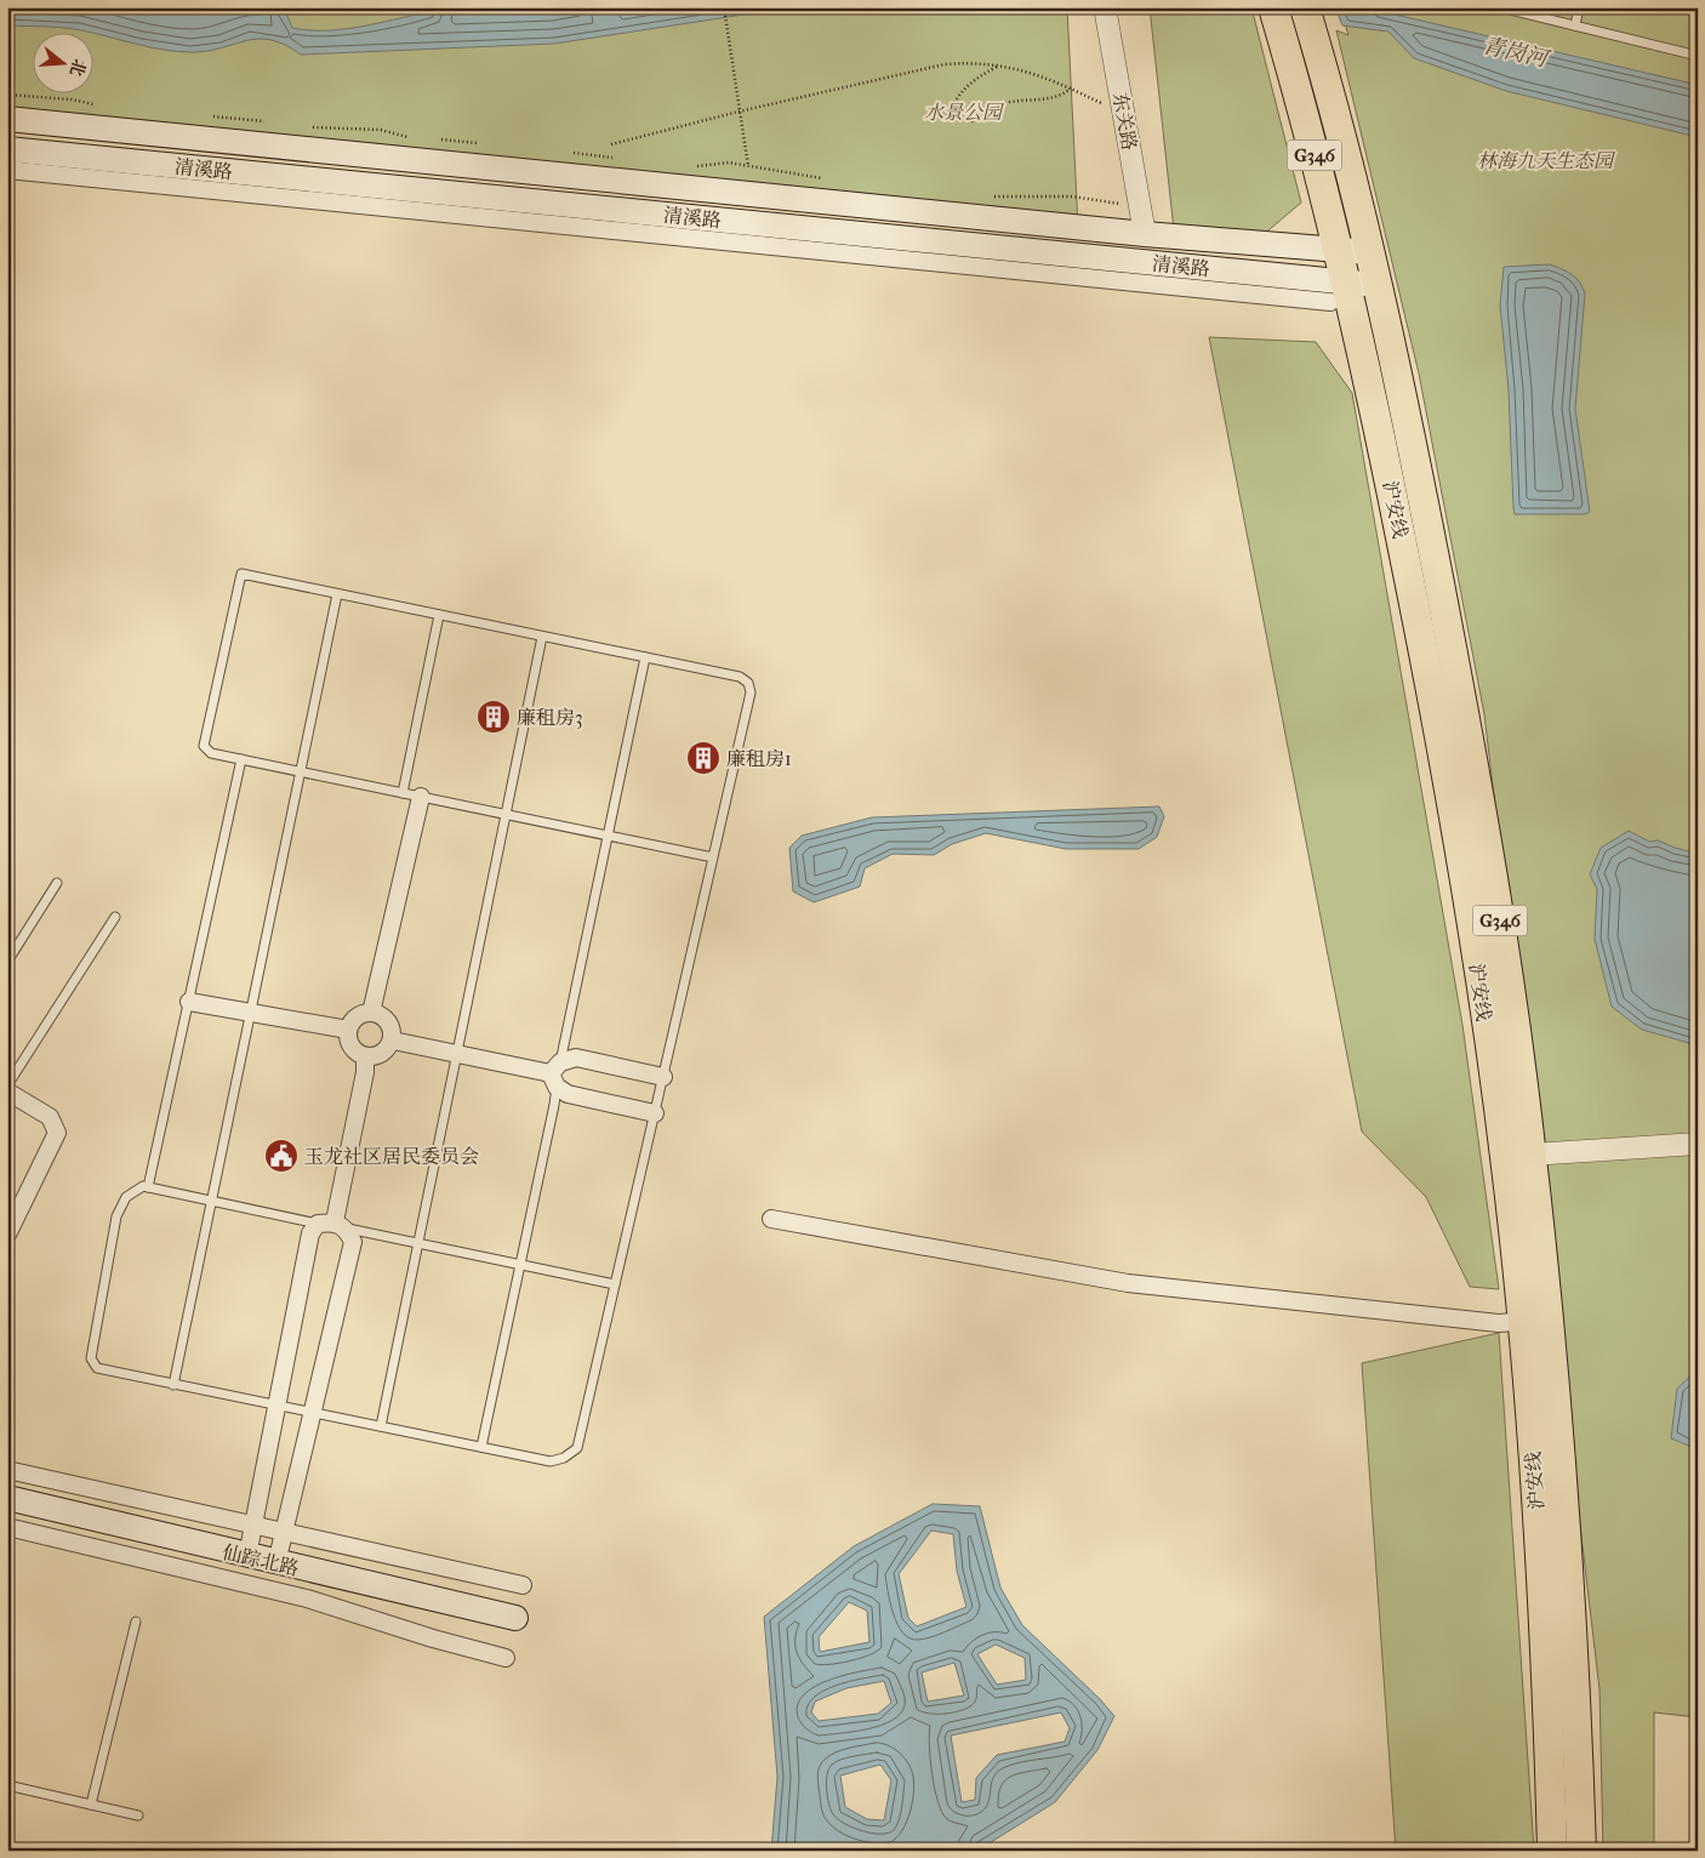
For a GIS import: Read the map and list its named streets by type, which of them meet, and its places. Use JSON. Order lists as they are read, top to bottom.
{
  "streets": {
    "highway": ["G346", "沪安线"],
    "main road": ["清溪路", "仙踪北路"],
    "street": ["东关路"]
  },
  "crossings": [
    ["东关路", "清溪路"],
    ["清溪路", "沪安线"]
  ],
  "water": ["青岗河"],
  "parks": ["水景公园", "林海九天生态园"],
  "places": {
    "building": ["廉租房3", "廉租房1"],
    "public building": ["玉龙社区居民委员会"]
  },
  "north": "right"
}
